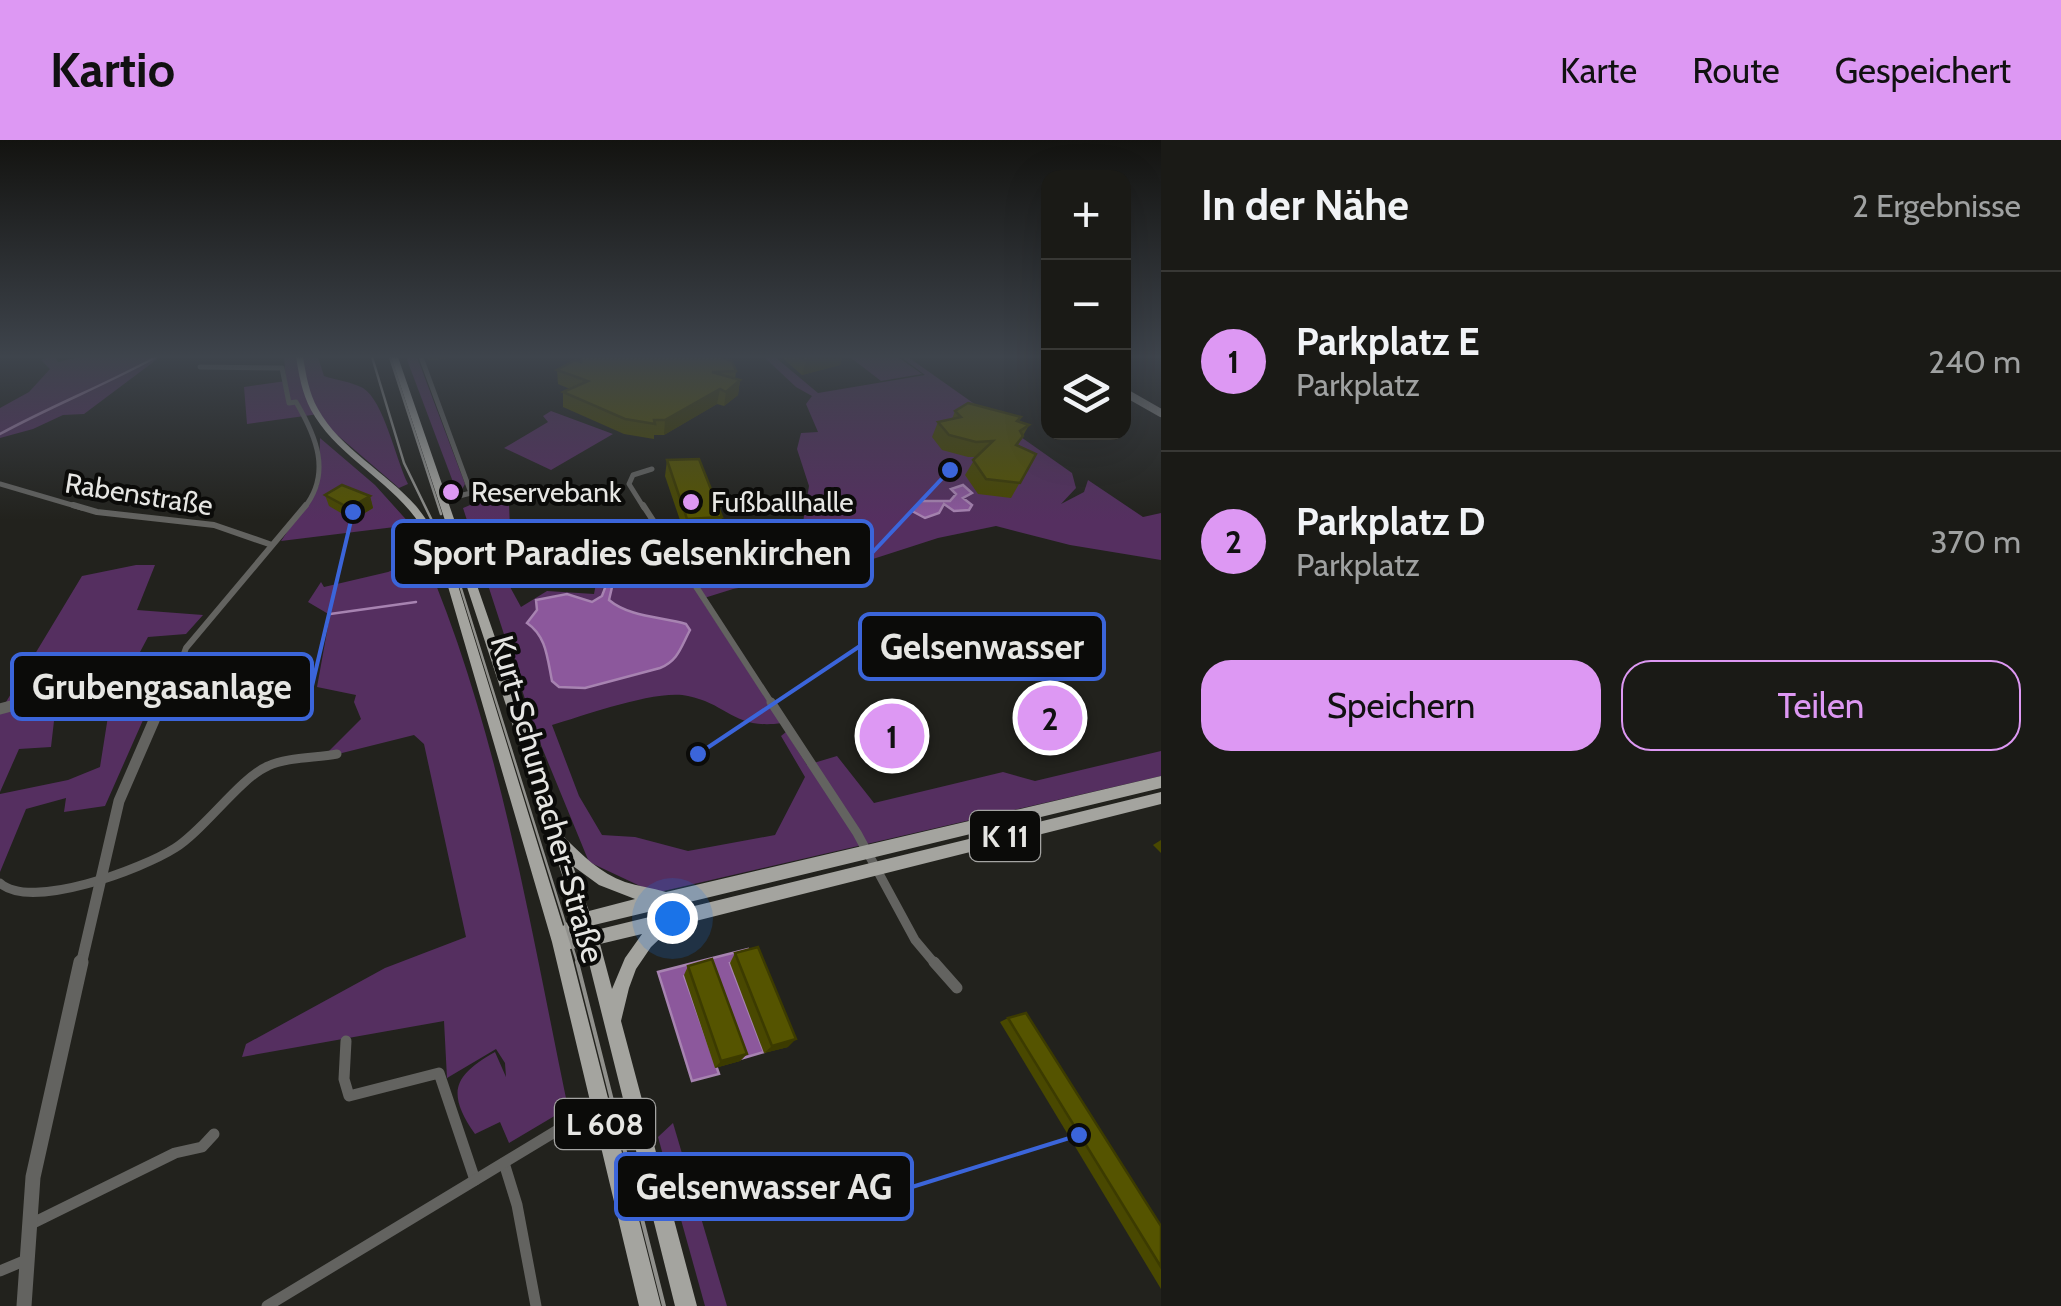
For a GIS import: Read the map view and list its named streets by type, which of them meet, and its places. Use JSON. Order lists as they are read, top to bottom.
{
  "streets": {
    "main road": ["Kurt-Schumacher-Straße", "K 11", "L 608"],
    "street": ["Rabenstraße"]
  },
  "crossings": [
    ["Kurt-Schumacher-Straße", "K 11"]
  ],
  "places": [
    "Sport Paradies Gelsenkirchen",
    "Reservebank",
    "Fußballhalle",
    "Grubengasanlage",
    "Gelsenwasser",
    "Gelsenwasser AG"
  ],
  "page": {
    "header": "Kartio",
    "nav": ["Karte", "Route", "Gespeichert"],
    "heading": ["In der Nähe", "2 Ergebnisse"],
    "map_buttons": ["+", "−"],
    "list": [
      {
        "mark": "1",
        "name": "Parkplatz E",
        "note": "Parkplatz",
        "value": "240 m"
      },
      {
        "mark": "2",
        "name": "Parkplatz D",
        "note": "Parkplatz",
        "value": "370 m"
      }
    ],
    "buttons": ["Speichern", "Teilen"],
    "pins": ["2", "1"]
  }
}
